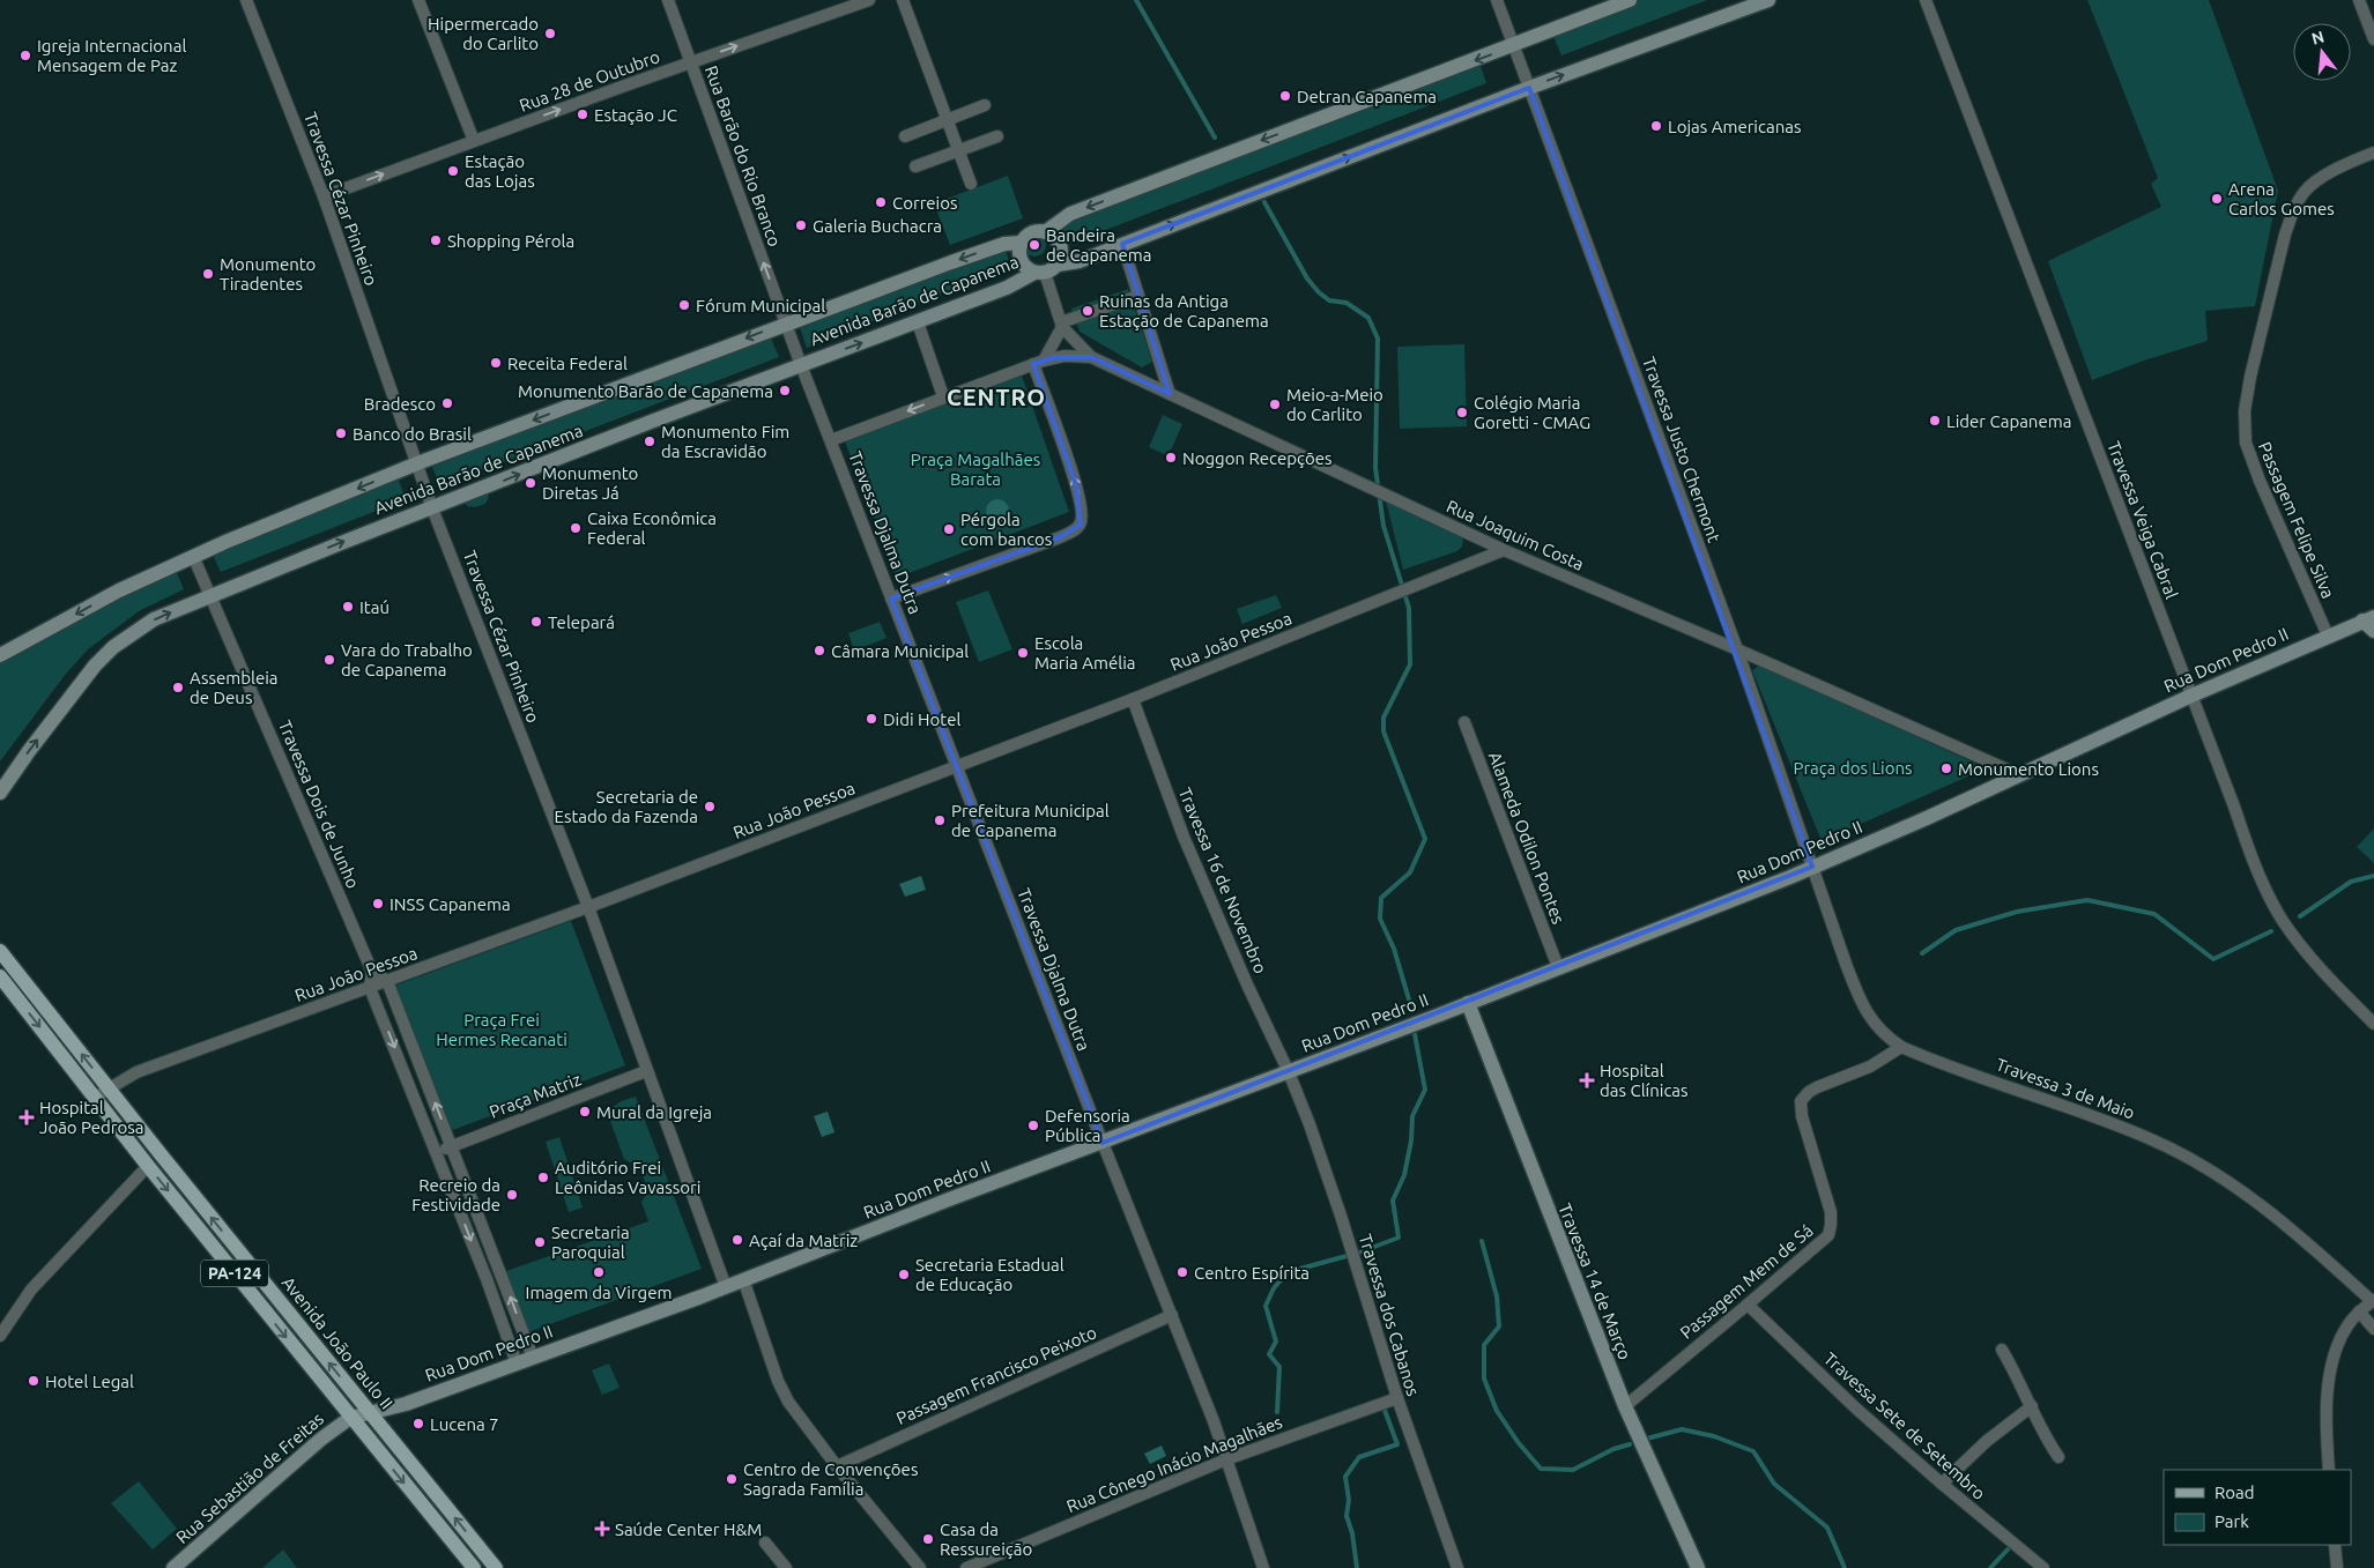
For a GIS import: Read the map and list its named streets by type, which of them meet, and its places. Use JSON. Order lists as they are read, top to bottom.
{
  "streets": {
    "main road": ["PA-124", "Avenida João Paulo II"],
    "street": [
      "Rua 28 de Outubro",
      "Rua Barão do Rio Branco",
      "Travessa Cézar Pinheiro",
      "Avenida Barão de Capanema",
      "Travessa Justo Chermont",
      "Travessa Veiga Cabral",
      "Passagem Felipe Silva",
      "Travessa Djalma Dutra",
      "Rua Joaquim Costa",
      "Rua João Pessoa",
      "Rua Dom Pedro II",
      "Travessa Dois de Junho",
      "Alameda Odilon Pontes",
      "Travessa 16 de Novembro",
      "Travessa 3 de Maio",
      "Praça Matriz",
      "Travessa 14 de Março",
      "Passagem Mem de Sá",
      "Travessa dos Cabanos",
      "Passagem Francisco Peixoto",
      "Travessa Sete de Setembro",
      "Rua Cônego Inácio Magalhães",
      "Rua Sebastião de Freitas"
    ]
  },
  "crossings": [
    ["Rua 28 de Outubro", "Rua Barão do Rio Branco"],
    ["Rua 28 de Outubro", "Travessa Cézar Pinheiro"],
    ["Rua Barão do Rio Branco", "Avenida Barão de Capanema"],
    ["Rua Barão do Rio Branco", "Travessa Djalma Dutra"],
    ["Travessa Cézar Pinheiro", "Avenida Barão de Capanema"],
    ["Travessa Cézar Pinheiro", "Rua João Pessoa"],
    ["Travessa Cézar Pinheiro", "Rua Dom Pedro II"],
    ["Travessa Cézar Pinheiro", "Praça Matriz"],
    ["Avenida Barão de Capanema", "Travessa Justo Chermont"],
    ["Avenida Barão de Capanema", "Travessa Djalma Dutra"],
    ["Avenida Barão de Capanema", "Rua Joaquim Costa"],
    ["Avenida Barão de Capanema", "Travessa Dois de Junho"],
    ["Travessa Justo Chermont", "Rua Joaquim Costa"],
    ["Travessa Justo Chermont", "Rua Dom Pedro II"],
    ["Travessa Justo Chermont", "Travessa 3 de Maio"],
    ["Travessa Veiga Cabral", "Rua Dom Pedro II"],
    ["Passagem Felipe Silva", "Rua Dom Pedro II"],
    ["Travessa Djalma Dutra", "Rua João Pessoa"],
    ["Travessa Djalma Dutra", "Rua Dom Pedro II"],
    ["Travessa Djalma Dutra", "Passagem Francisco Peixoto"],
    ["Travessa Djalma Dutra", "Rua Cônego Inácio Magalhães"],
    ["Rua Joaquim Costa", "Rua João Pessoa"],
    ["Rua Joaquim Costa", "Rua Dom Pedro II"],
    ["Rua João Pessoa", "Travessa 16 de Novembro"],
    ["Rua João Pessoa", "Avenida João Paulo II"],
    ["Rua Dom Pedro II", "Alameda Odilon Pontes"],
    ["Rua Dom Pedro II", "Travessa 16 de Novembro"],
    ["Rua Dom Pedro II", "Travessa 3 de Maio"],
    ["Rua Dom Pedro II", "Travessa 14 de Março"],
    ["Rua Dom Pedro II", "Travessa dos Cabanos"],
    ["Rua Dom Pedro II", "Avenida João Paulo II"],
    ["Rua Dom Pedro II", "Rua Sebastião de Freitas"],
    ["Travessa 16 de Novembro", "Travessa dos Cabanos"],
    ["Travessa 3 de Maio", "Passagem Mem de Sá"],
    ["Travessa 14 de Março", "Passagem Mem de Sá"],
    ["Passagem Mem de Sá", "Travessa Sete de Setembro"],
    ["Travessa dos Cabanos", "Rua Cônego Inácio Magalhães"],
    ["Avenida João Paulo II", "Rua Sebastião de Freitas"]
  ],
  "one_way": ["Rua 28 de Outubro", "Rua Barão do Rio Branco"],
  "districts": ["CENTRO"],
  "parks": ["Praça Magalhães Barata", "Praça dos Lions", "Praça Frei Hermes Recanati"],
  "places": {
    "other": [
      "Hipermercado do Carlito",
      "Igreja Internacional Mensagem de Paz",
      "Detran Capanema",
      "Estação JC",
      "Lojas Americanas",
      "Estação das Lojas",
      "Arena Carlos Gomes",
      "Correios",
      "Galeria Buchacra",
      "Shopping Pérola",
      "Bandeira de Capanema",
      "Monumento Tiradentes",
      "Fórum Municipal",
      "Ruinas da Antiga Estação de Capanema",
      "Receita Federal",
      "Monumento Barão de Capanema",
      "Bradesco",
      "Meio-a-Meio do Carlito",
      "Colégio Maria Goretti - CMAG",
      "Lider Capanema",
      "Banco do Brasil",
      "Monumento Fim da Escravidão",
      "Noggon Recepções",
      "Monumento Diretas Já",
      "Caixa Econômica Federal",
      "Pérgola com bancos",
      "Itaú",
      "Telepará",
      "Câmara Municipal",
      "Escola Maria Amélia",
      "Vara do Trabalho de Capanema",
      "Assembleia de Deus",
      "Didi Hotel",
      "Monumento Lions",
      "Secretaria de Estado da Fazenda",
      "Prefeitura Municipal de Capanema",
      "INSS Capanema",
      "Mural da Igreja",
      "Defensoria Pública",
      "Auditório Frei Leônidas Vavassori",
      "Recreio da Festividade",
      "Açaí da Matriz",
      "Secretaria Paroquial",
      "Imagem da Virgem",
      "Centro Espírita",
      "Secretaria Estadual de Educação",
      "Hotel Legal",
      "Lucena 7",
      "Centro de Convenções Sagrada Família",
      "Casa da Ressureição"
    ],
    "health": ["Hospital das Clínicas", "Hospital João Pedrosa", "Saúde Center H&M"]
  },
  "legend": ["Road", "Park"],
  "north": "top"
}
